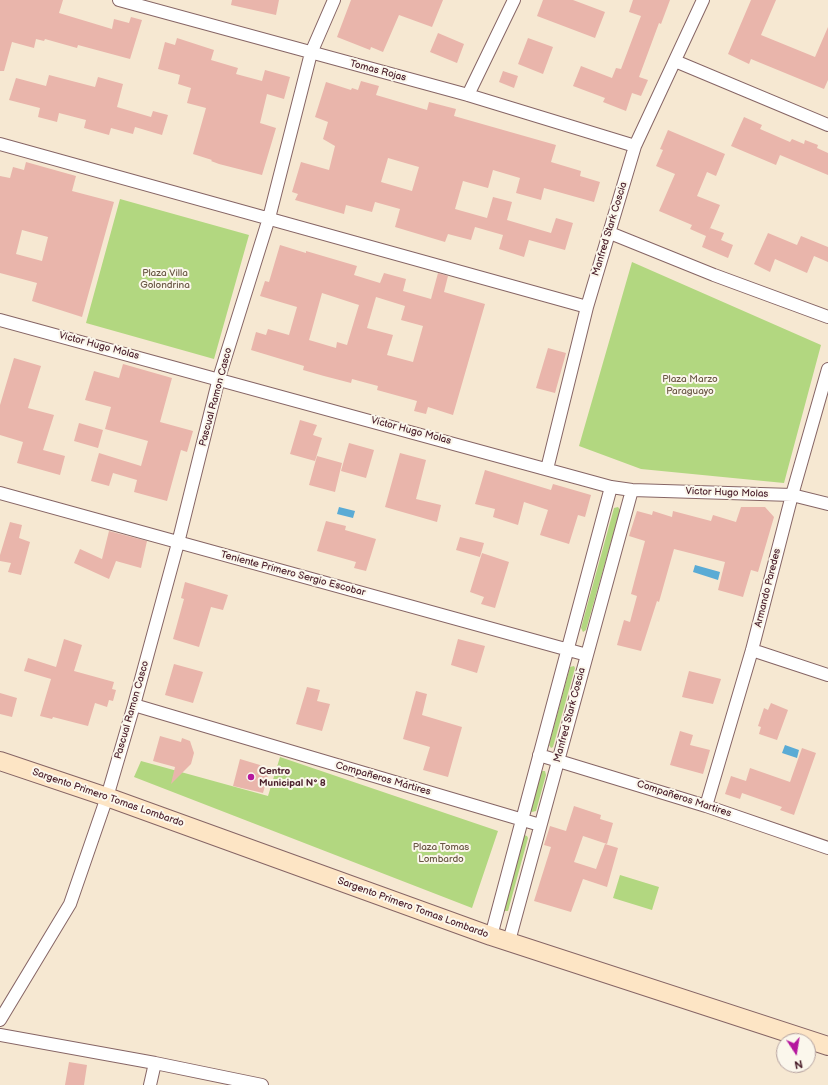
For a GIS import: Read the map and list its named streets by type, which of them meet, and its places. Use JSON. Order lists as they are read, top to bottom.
{
  "streets": {
    "street": [
      "Tomas Rojas",
      "Manfred Stark Coscia",
      "Victor Hugo Molas",
      "Pascual Ramon Casco",
      "Teniente Primero Sergio Escobar",
      "Armando Paredes",
      "Compañeros Mártires",
      "Sargento Primero Tomas Lombardo",
      "Compañeros Martires"
    ]
  },
  "crossings": [
    ["Tomas Rojas", "Manfred Stark Coscia"],
    ["Tomas Rojas", "Pascual Ramon Casco"],
    ["Manfred Stark Coscia", "Victor Hugo Molas"],
    ["Manfred Stark Coscia", "Teniente Primero Sergio Escobar"],
    ["Manfred Stark Coscia", "Compañeros Mártires"],
    ["Manfred Stark Coscia", "Sargento Primero Tomas Lombardo"],
    ["Manfred Stark Coscia", "Compañeros Martires"],
    ["Victor Hugo Molas", "Pascual Ramon Casco"],
    ["Victor Hugo Molas", "Armando Paredes"],
    ["Pascual Ramon Casco", "Teniente Primero Sergio Escobar"],
    ["Pascual Ramon Casco", "Compañeros Mártires"],
    ["Pascual Ramon Casco", "Sargento Primero Tomas Lombardo"],
    ["Armando Paredes", "Compañeros Martires"]
  ],
  "parks": ["Plaza Villa Golondrina", "Plaza Marzo Paraguayo", "Plaza Tomas Lombardo"],
  "places": ["Centro Municipal N° 8"],
  "north": "bottom"
}
